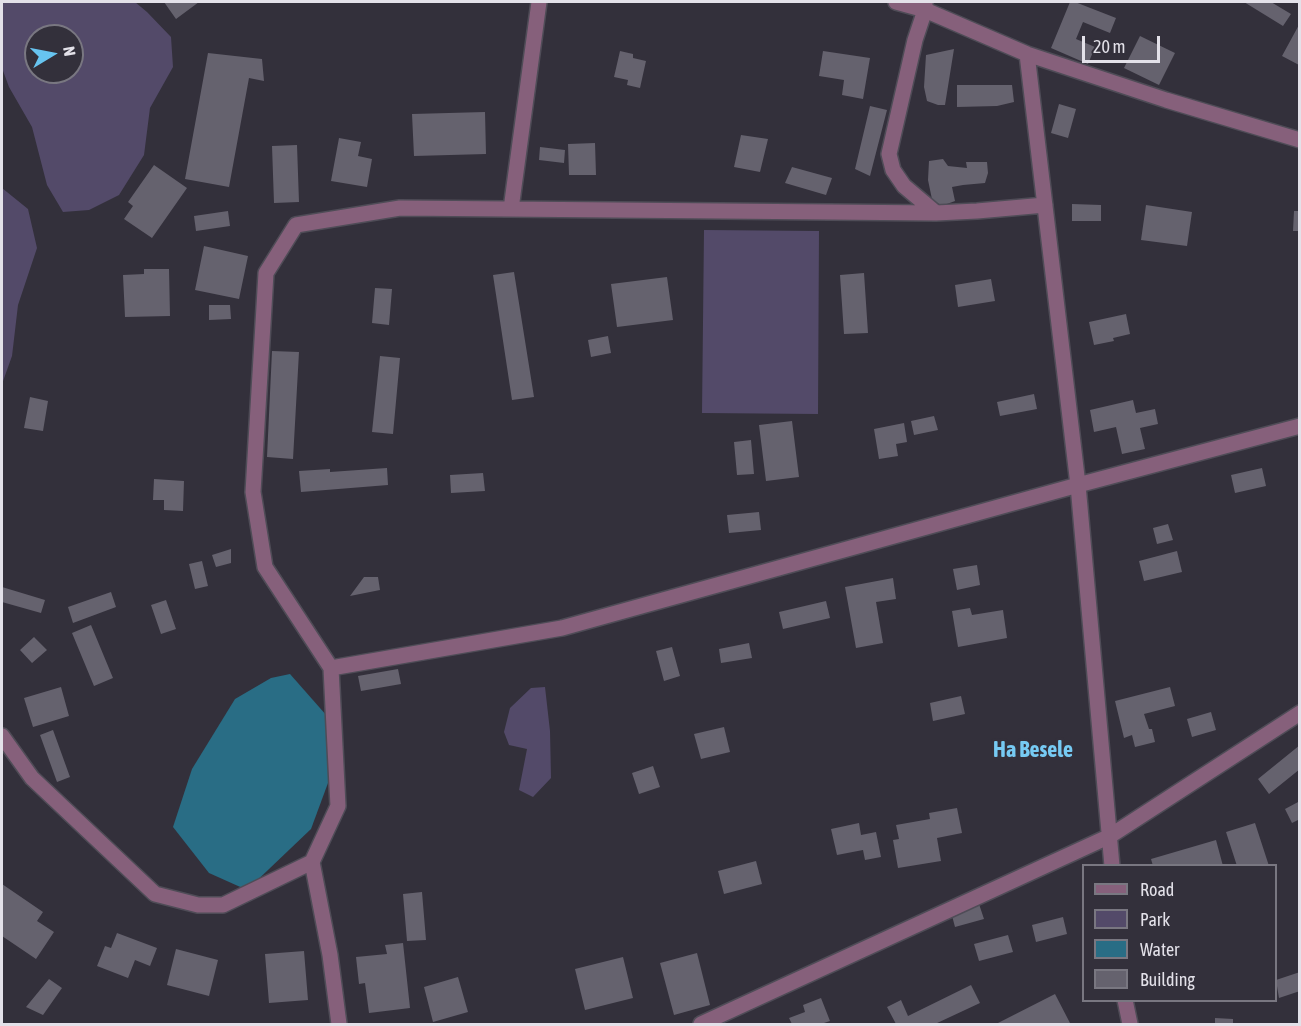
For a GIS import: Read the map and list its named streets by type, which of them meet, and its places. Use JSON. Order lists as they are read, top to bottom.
{
  "districts": ["Ha Besele"],
  "legend": [
    "Road",
    "Park",
    "Water",
    "Building"
  ],
  "scale_bar": "20 m",
  "north": "right"
}
